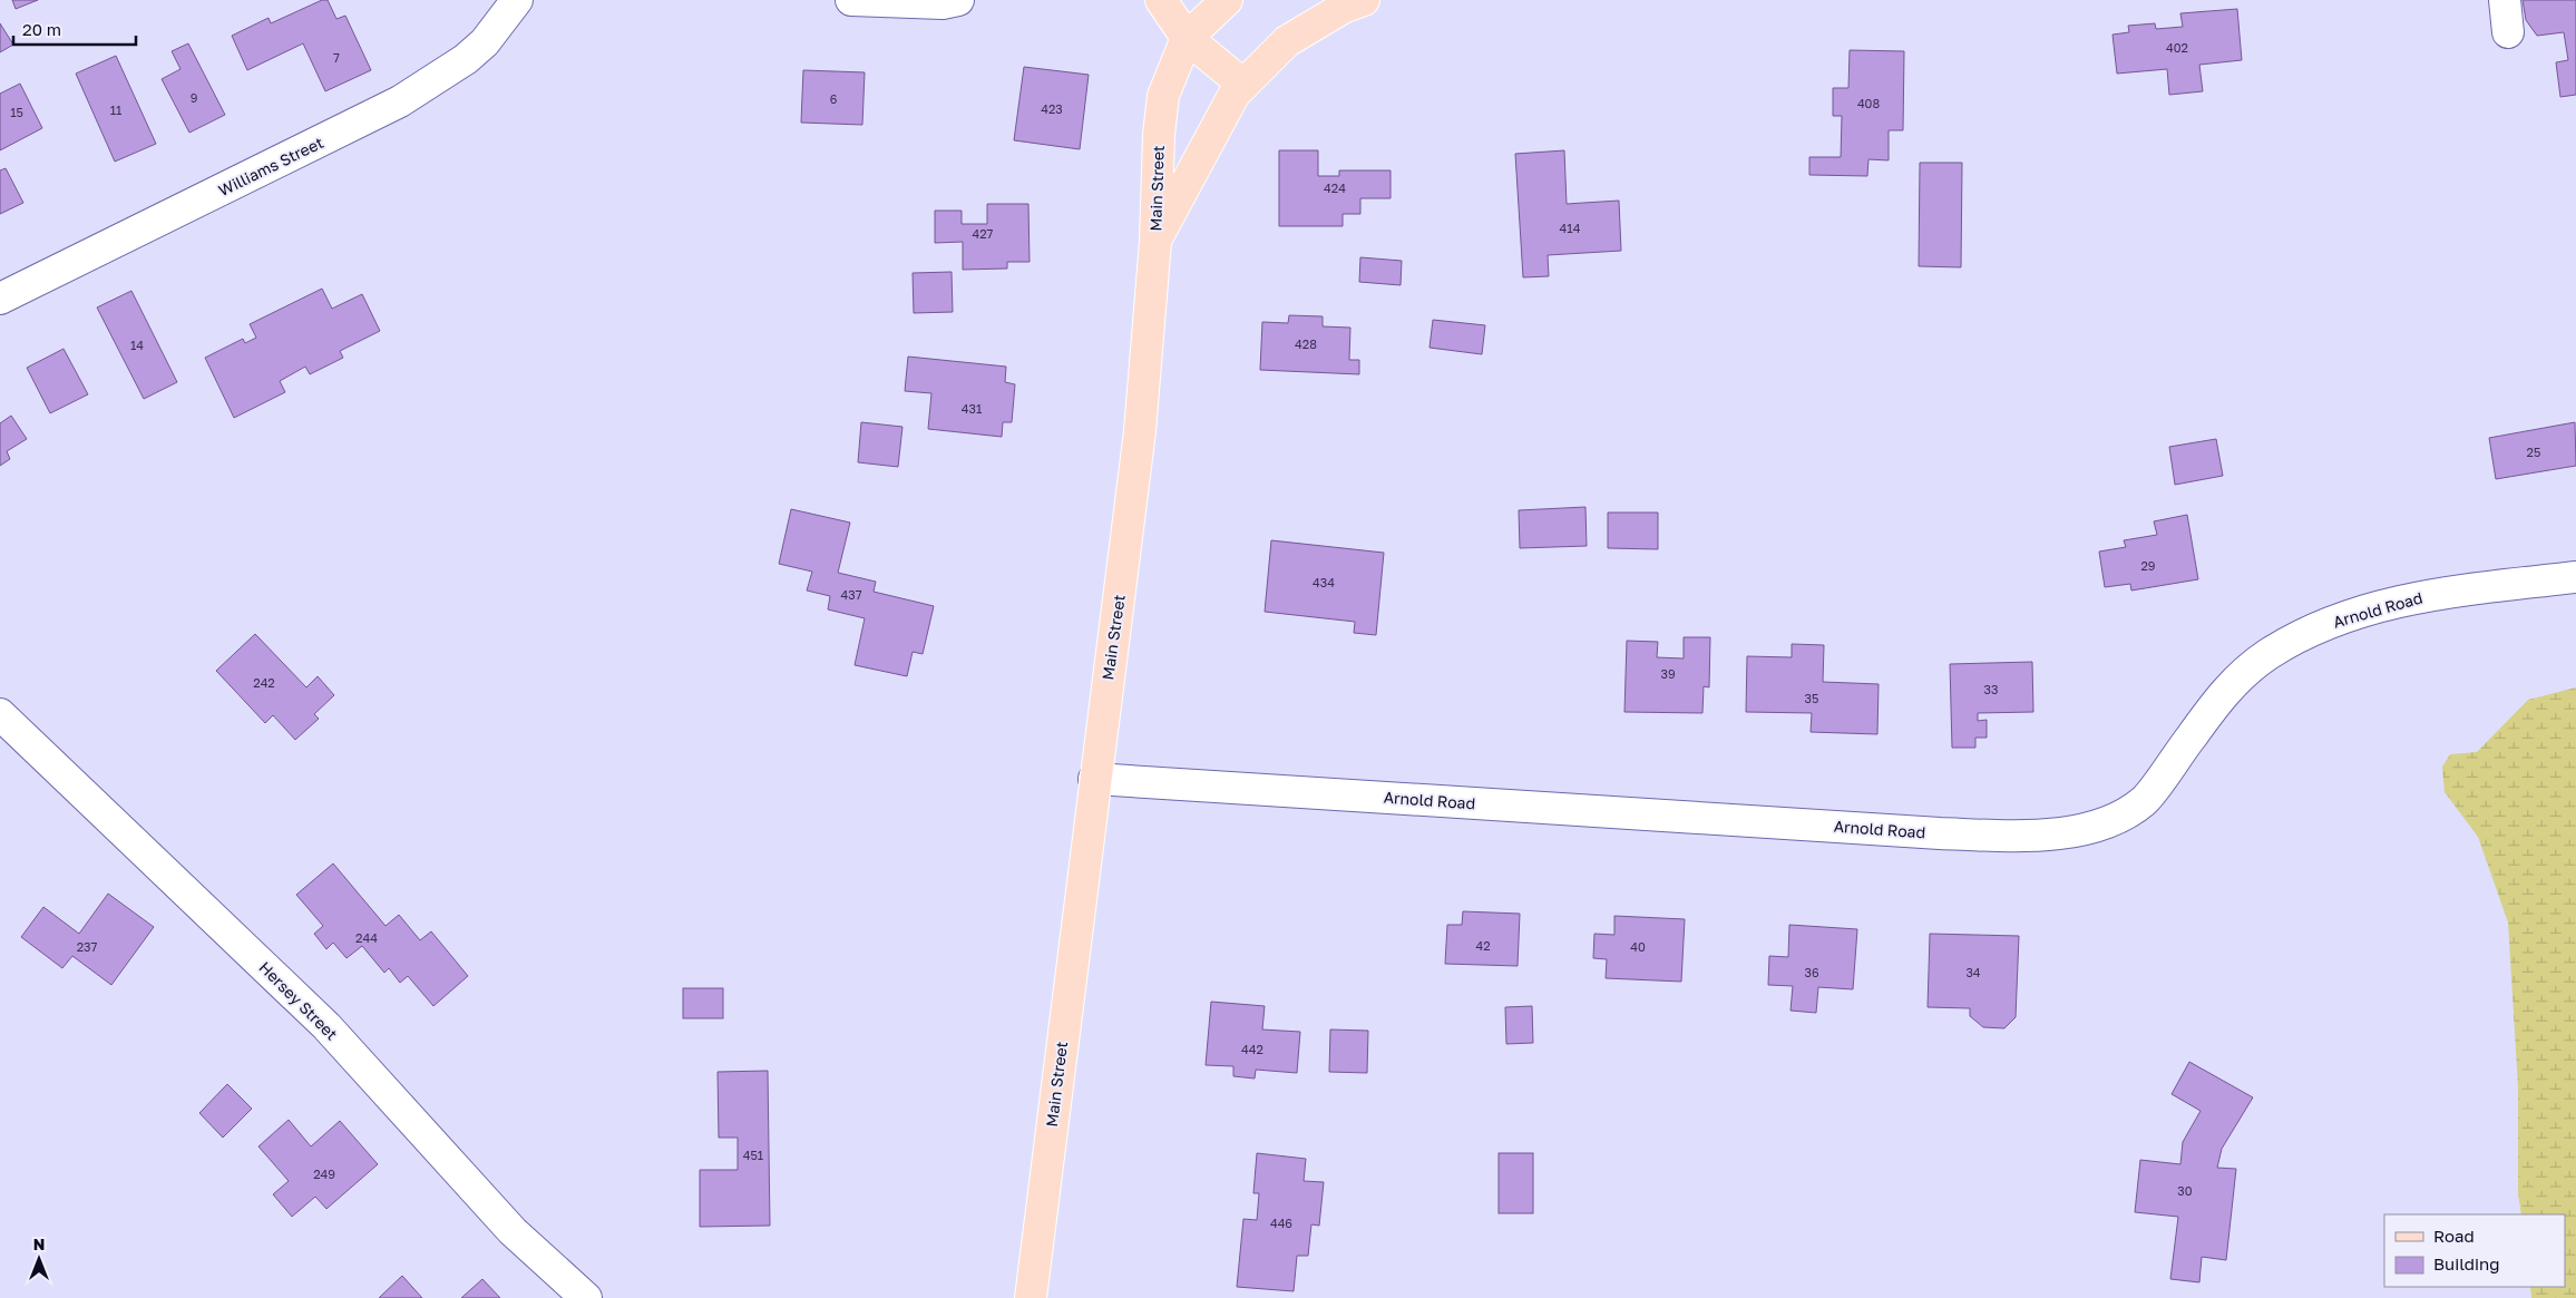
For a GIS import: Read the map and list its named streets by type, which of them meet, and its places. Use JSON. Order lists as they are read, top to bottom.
{
  "streets": {
    "main road": ["Main Street"],
    "street": ["Williams Street", "Arnold Road", "Hersey Street"]
  },
  "crossings": [
    ["Main Street", "Arnold Road"]
  ],
  "house_numbers": [
    "402",
    "7",
    "9",
    "6",
    "408",
    "423",
    "11",
    "15",
    "424",
    "414",
    "427",
    "428",
    "14",
    "431",
    "25",
    "29",
    "434",
    "437",
    "39",
    "242",
    "33",
    "35",
    "244",
    "42",
    "237",
    "40",
    "36",
    "34",
    "442",
    "451",
    "249",
    "30",
    "446"
  ],
  "legend": ["Road", "Building"],
  "scale_bar": "20 m",
  "north": "top"
}
